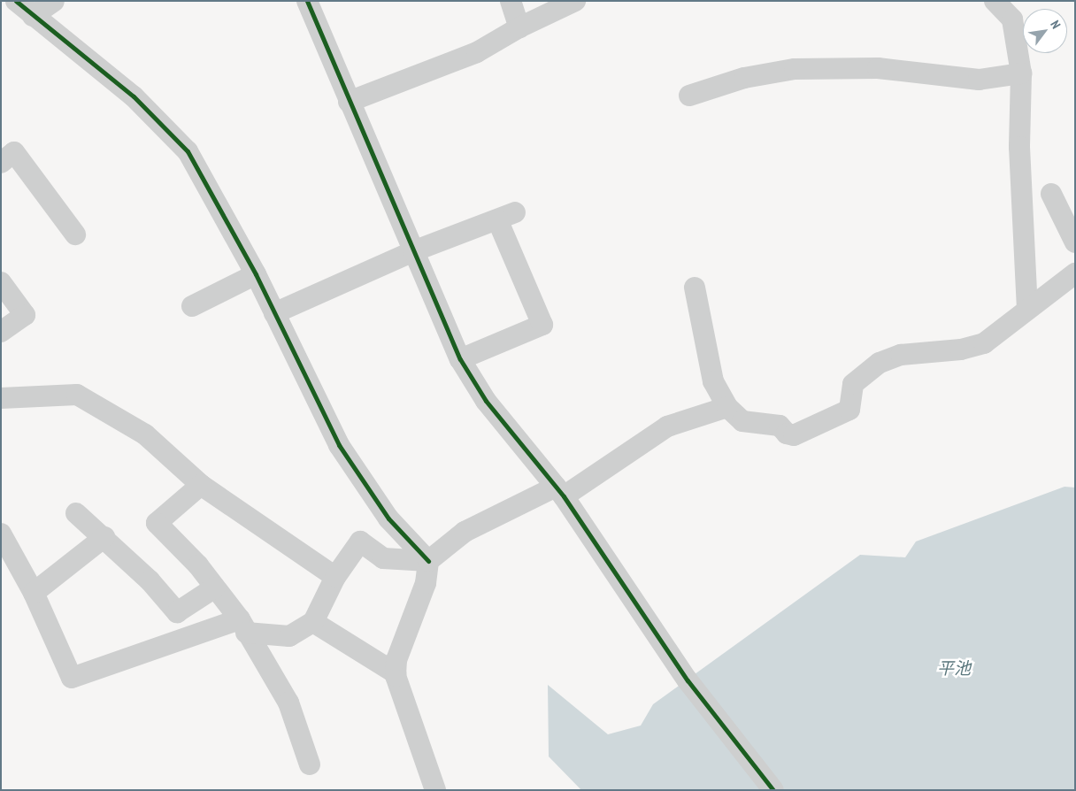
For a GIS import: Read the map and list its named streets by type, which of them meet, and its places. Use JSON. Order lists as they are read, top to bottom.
{
  "water": ["平池"],
  "north": "top right"
}
